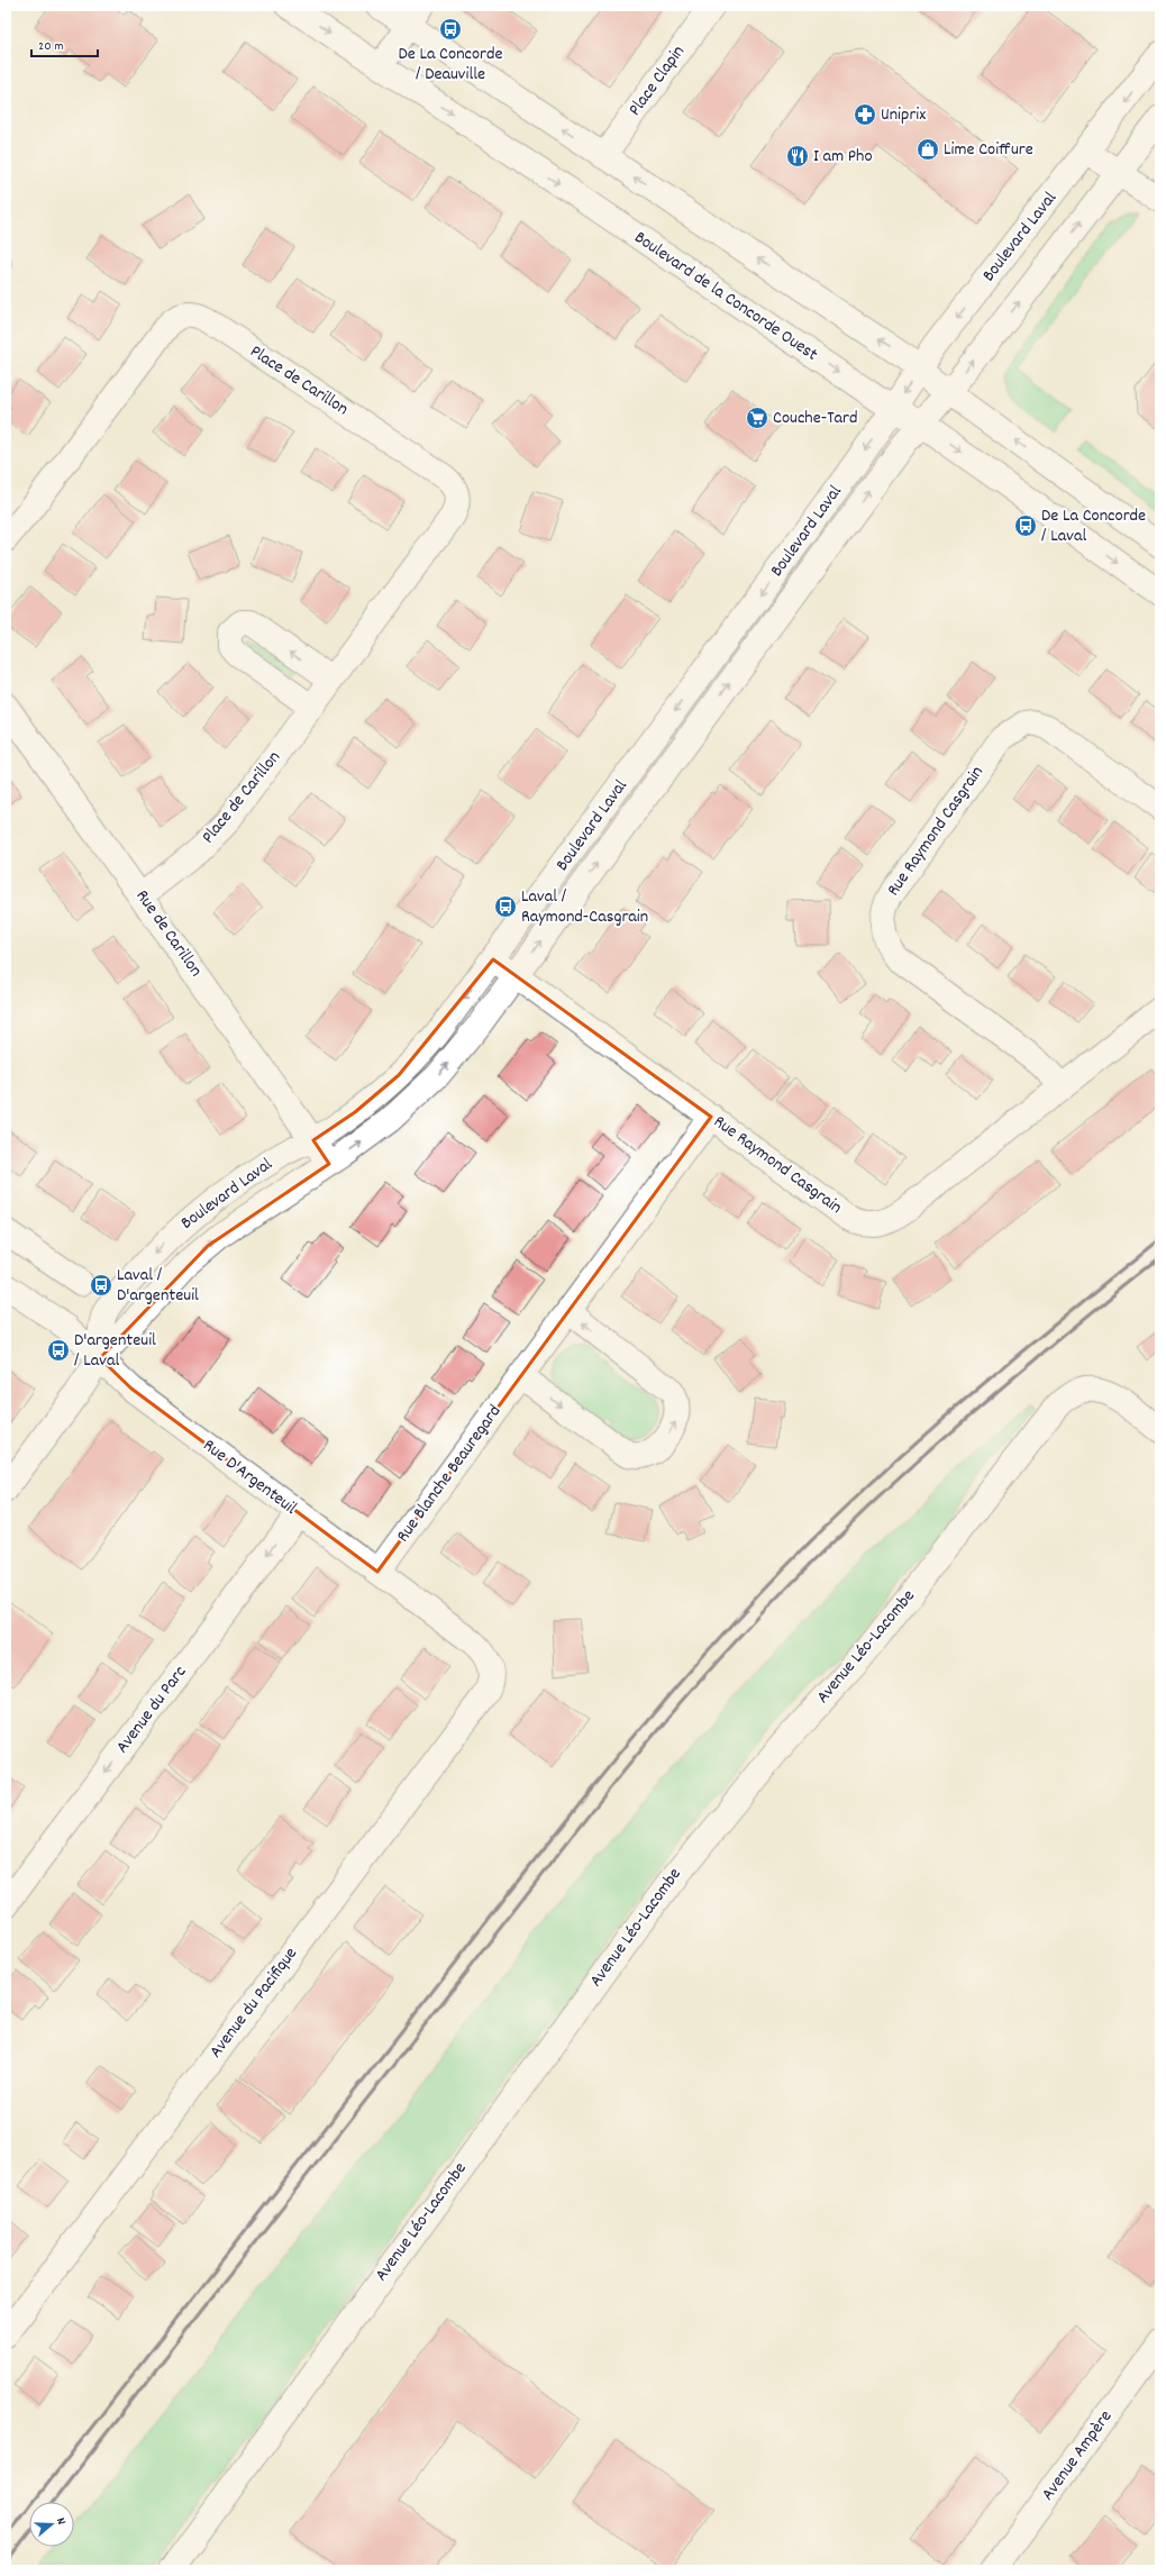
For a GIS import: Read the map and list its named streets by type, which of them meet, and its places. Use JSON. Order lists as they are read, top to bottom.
{
  "streets": {
    "street": [
      "Place Clapin",
      "Boulevard Laval",
      "Boulevard de la Concorde Ouest",
      "Place de Carillon",
      "Rue Raymond Casgrain",
      "Rue de Carillon",
      "Rue Blanche Beauregard",
      "Rue D'Argenteuil",
      "Avenue Léo-Lacombe",
      "Avenue du Parc",
      "Avenue du Pacifique",
      "Avenue Ampère"
    ]
  },
  "crossings": [
    ["Boulevard Laval", "Boulevard de la Concorde Ouest"],
    ["Boulevard Laval", "Rue Raymond Casgrain"],
    ["Boulevard Laval", "Rue de Carillon"],
    ["Boulevard Laval", "Rue D'Argenteuil"],
    ["Place de Carillon", "Rue de Carillon"],
    ["Rue Raymond Casgrain", "Rue Blanche Beauregard"],
    ["Rue Blanche Beauregard", "Rue D'Argenteuil"],
    ["Rue D'Argenteuil", "Avenue du Parc"],
    ["Rue D'Argenteuil", "Avenue du Pacifique"]
  ],
  "one_way": ["Avenue du Parc"],
  "places": {
    "bus stop": [
      "De La Concorde / Deauville",
      "De La Concorde / Laval",
      "Laval / Raymond-Casgrain",
      "Laval / D'argenteuil",
      "D'argenteuil / Laval"
    ],
    "pharmacy": ["Uniprix"],
    "shop": ["Lime Coiffure"],
    "restaurant": ["I am Pho"],
    "supermarket": ["Couche-Tard"]
  },
  "scale_bar": "20 m",
  "north": "right"
}
